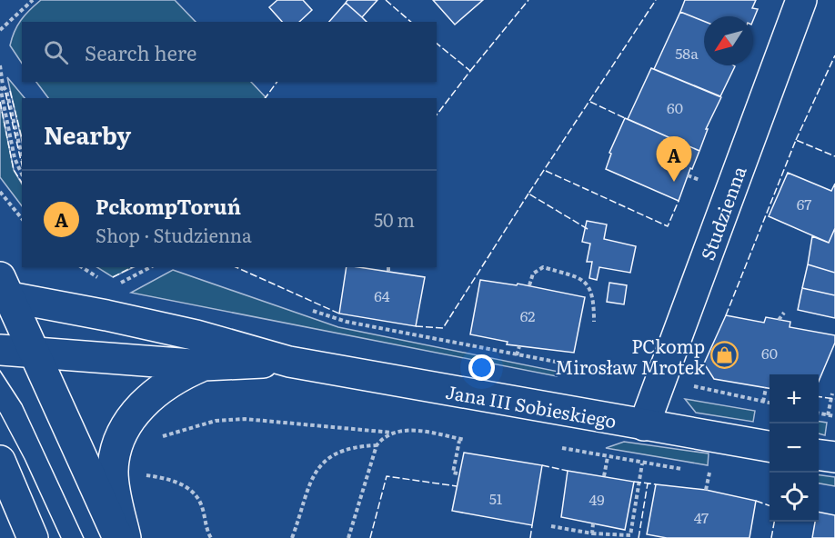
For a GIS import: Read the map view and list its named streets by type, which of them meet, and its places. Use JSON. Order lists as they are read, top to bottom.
{
  "streets": {
    "street": ["Studzienna", "Jana III Sobieskiego"]
  },
  "crossings": [
    ["Studzienna", "Jana III Sobieskiego"]
  ],
  "places": {
    "shop": ["PCkomp Mirosław Mrotek"]
  },
  "house_numbers": [
    "58a",
    "60",
    "67",
    "64",
    "62",
    "60",
    "51",
    "49",
    "47"
  ],
  "north": "bottom left",
  "page": {
    "search": "Search here",
    "heading": "Nearby",
    "pins": "A",
    "list": [
      {
        "mark": "A",
        "name": "PckompToruń",
        "note": "Shop · Studzienna",
        "value": "50 m"
      }
    ],
    "map_buttons": ["+", "−"]
  }
}
